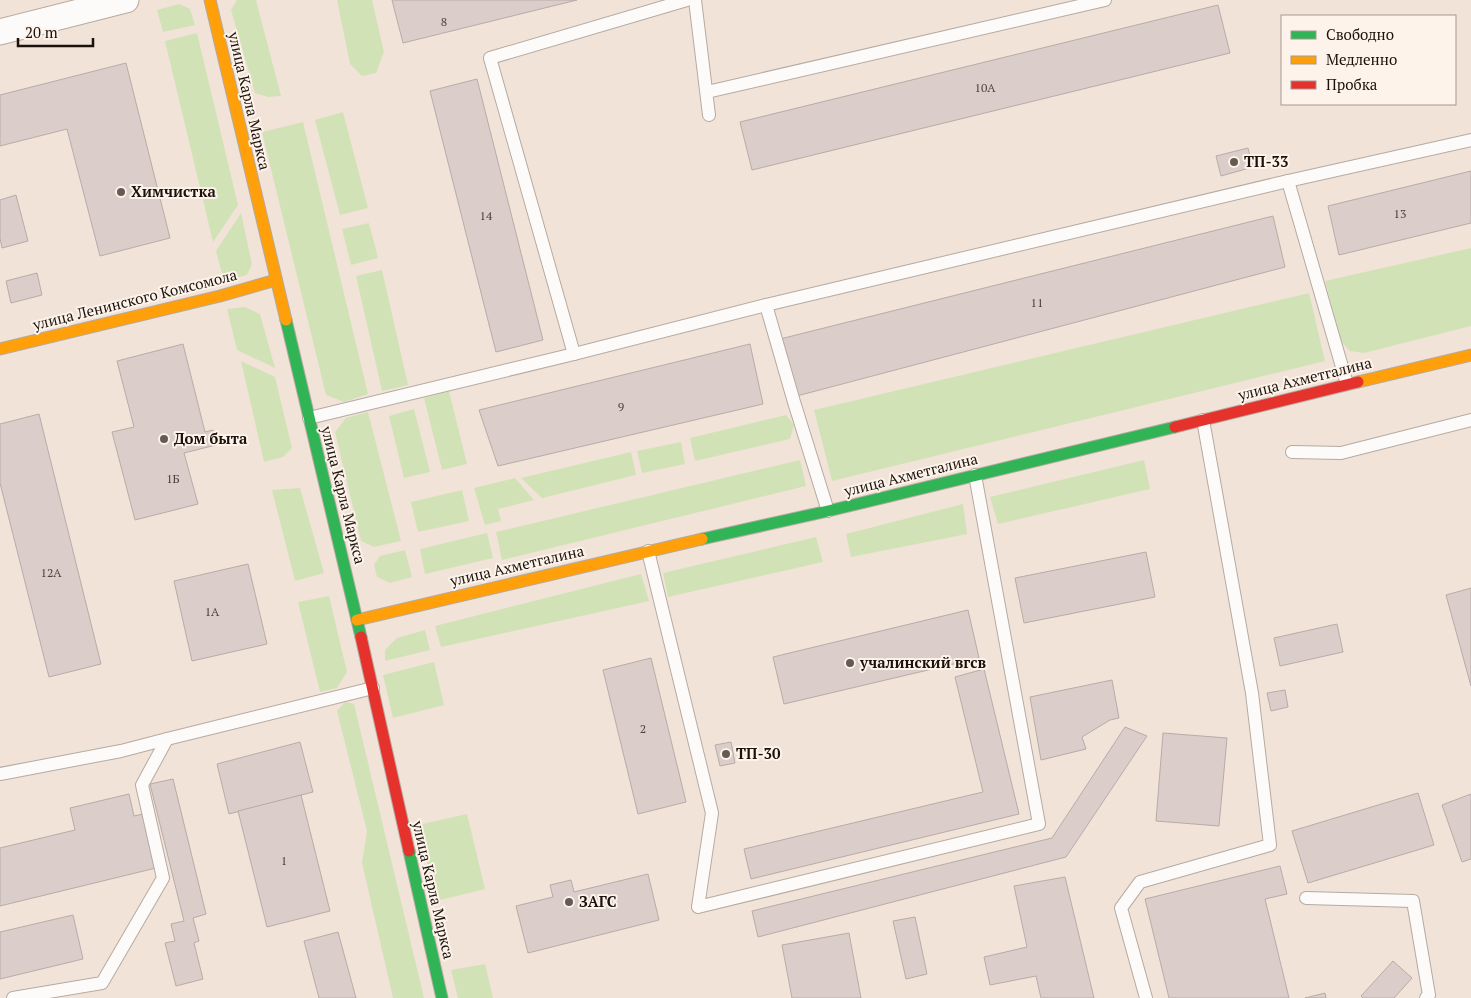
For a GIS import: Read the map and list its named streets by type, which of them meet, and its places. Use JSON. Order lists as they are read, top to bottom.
{
  "streets": {
    "main road": ["улица Карла Маркса", "улица Ленинского Комсомола", "улица Ахметгалина"]
  },
  "crossings": [
    ["улица Карла Маркса", "улица Ленинского Комсомола"],
    ["улица Карла Маркса", "улица Ахметгалина"]
  ],
  "places": [
    "ТП-33",
    "Химчистка",
    "Дом быта",
    "учалинский вгсв",
    "ТП-30",
    "ЗАГС"
  ],
  "house_numbers": [
    "8",
    "10А",
    "13",
    "14",
    "11",
    "9",
    "1Б",
    "12А",
    "1А",
    "2",
    "1"
  ],
  "legend": ["Свободно", "Медленно", "Пробка"],
  "scale_bar": "20 m"
}
